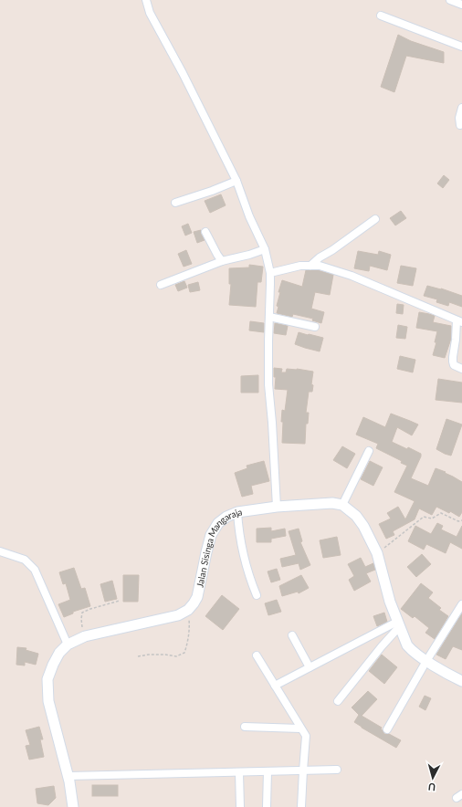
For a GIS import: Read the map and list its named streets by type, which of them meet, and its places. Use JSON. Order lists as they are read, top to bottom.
{
  "streets": {
    "street": ["Jalan Sisinga Mangaraja"]
  },
  "north": "bottom"
}
